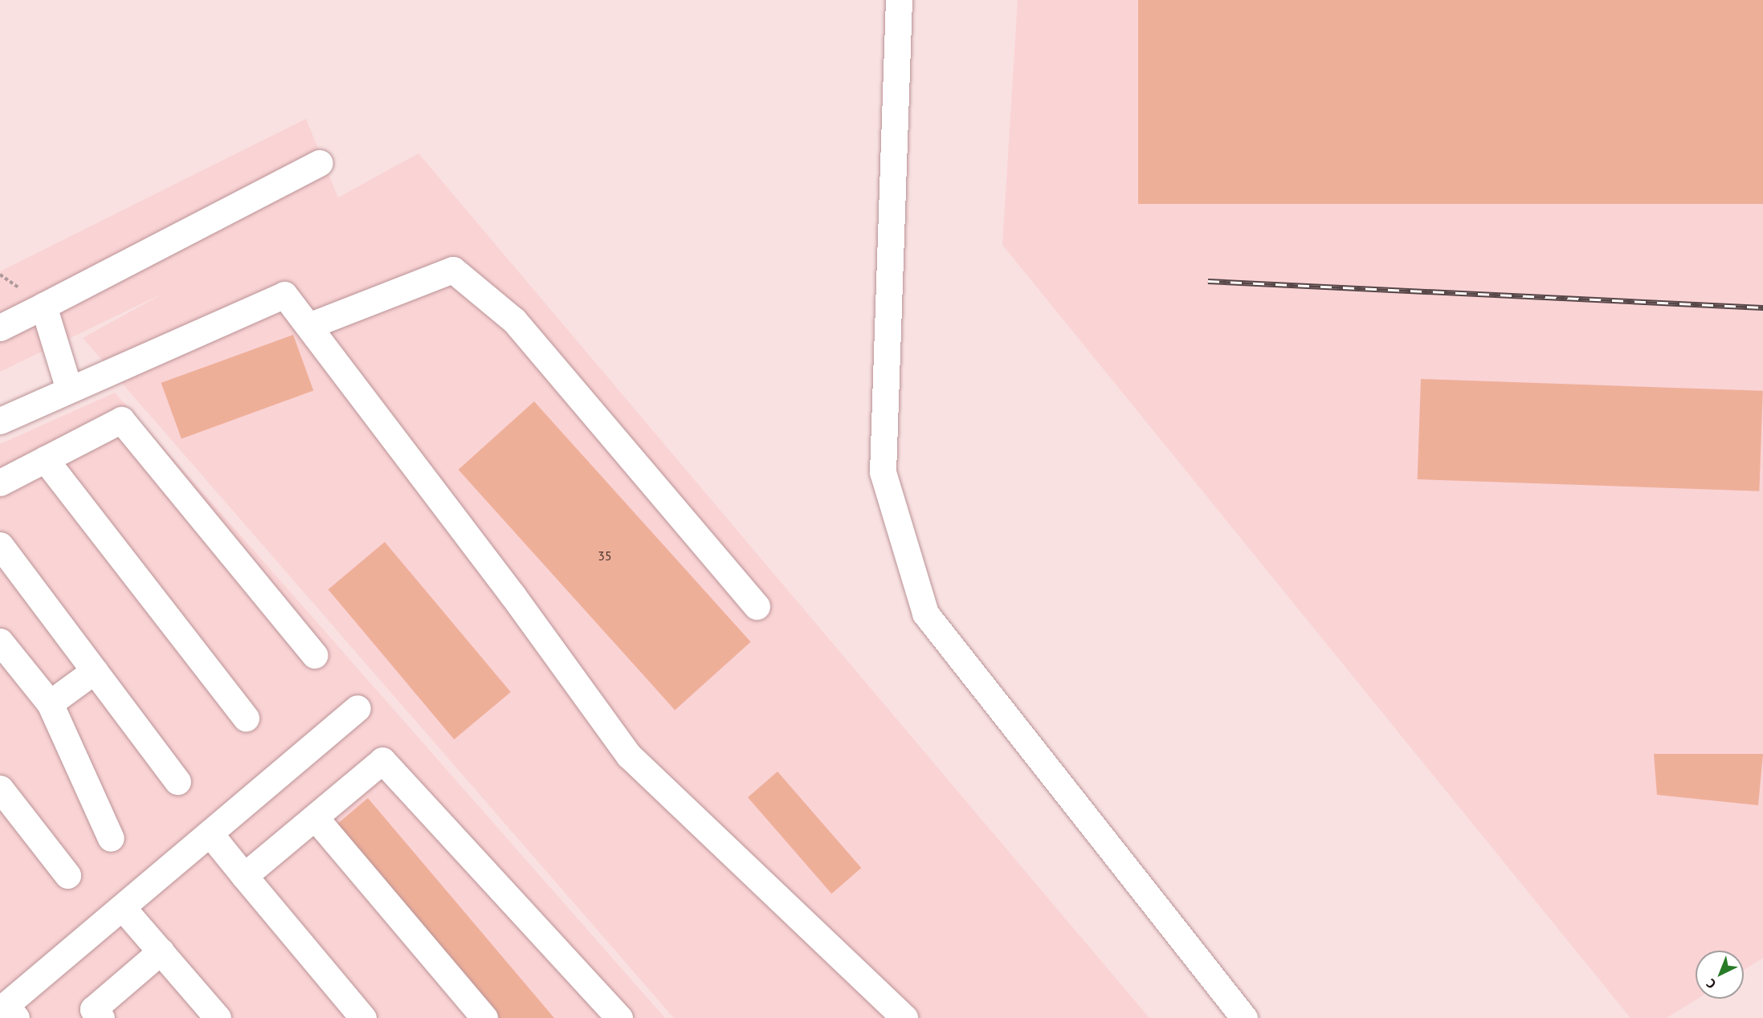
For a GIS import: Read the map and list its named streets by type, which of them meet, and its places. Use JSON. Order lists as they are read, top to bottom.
{
  "house_numbers": ["35"],
  "north": "bottom left"
}
